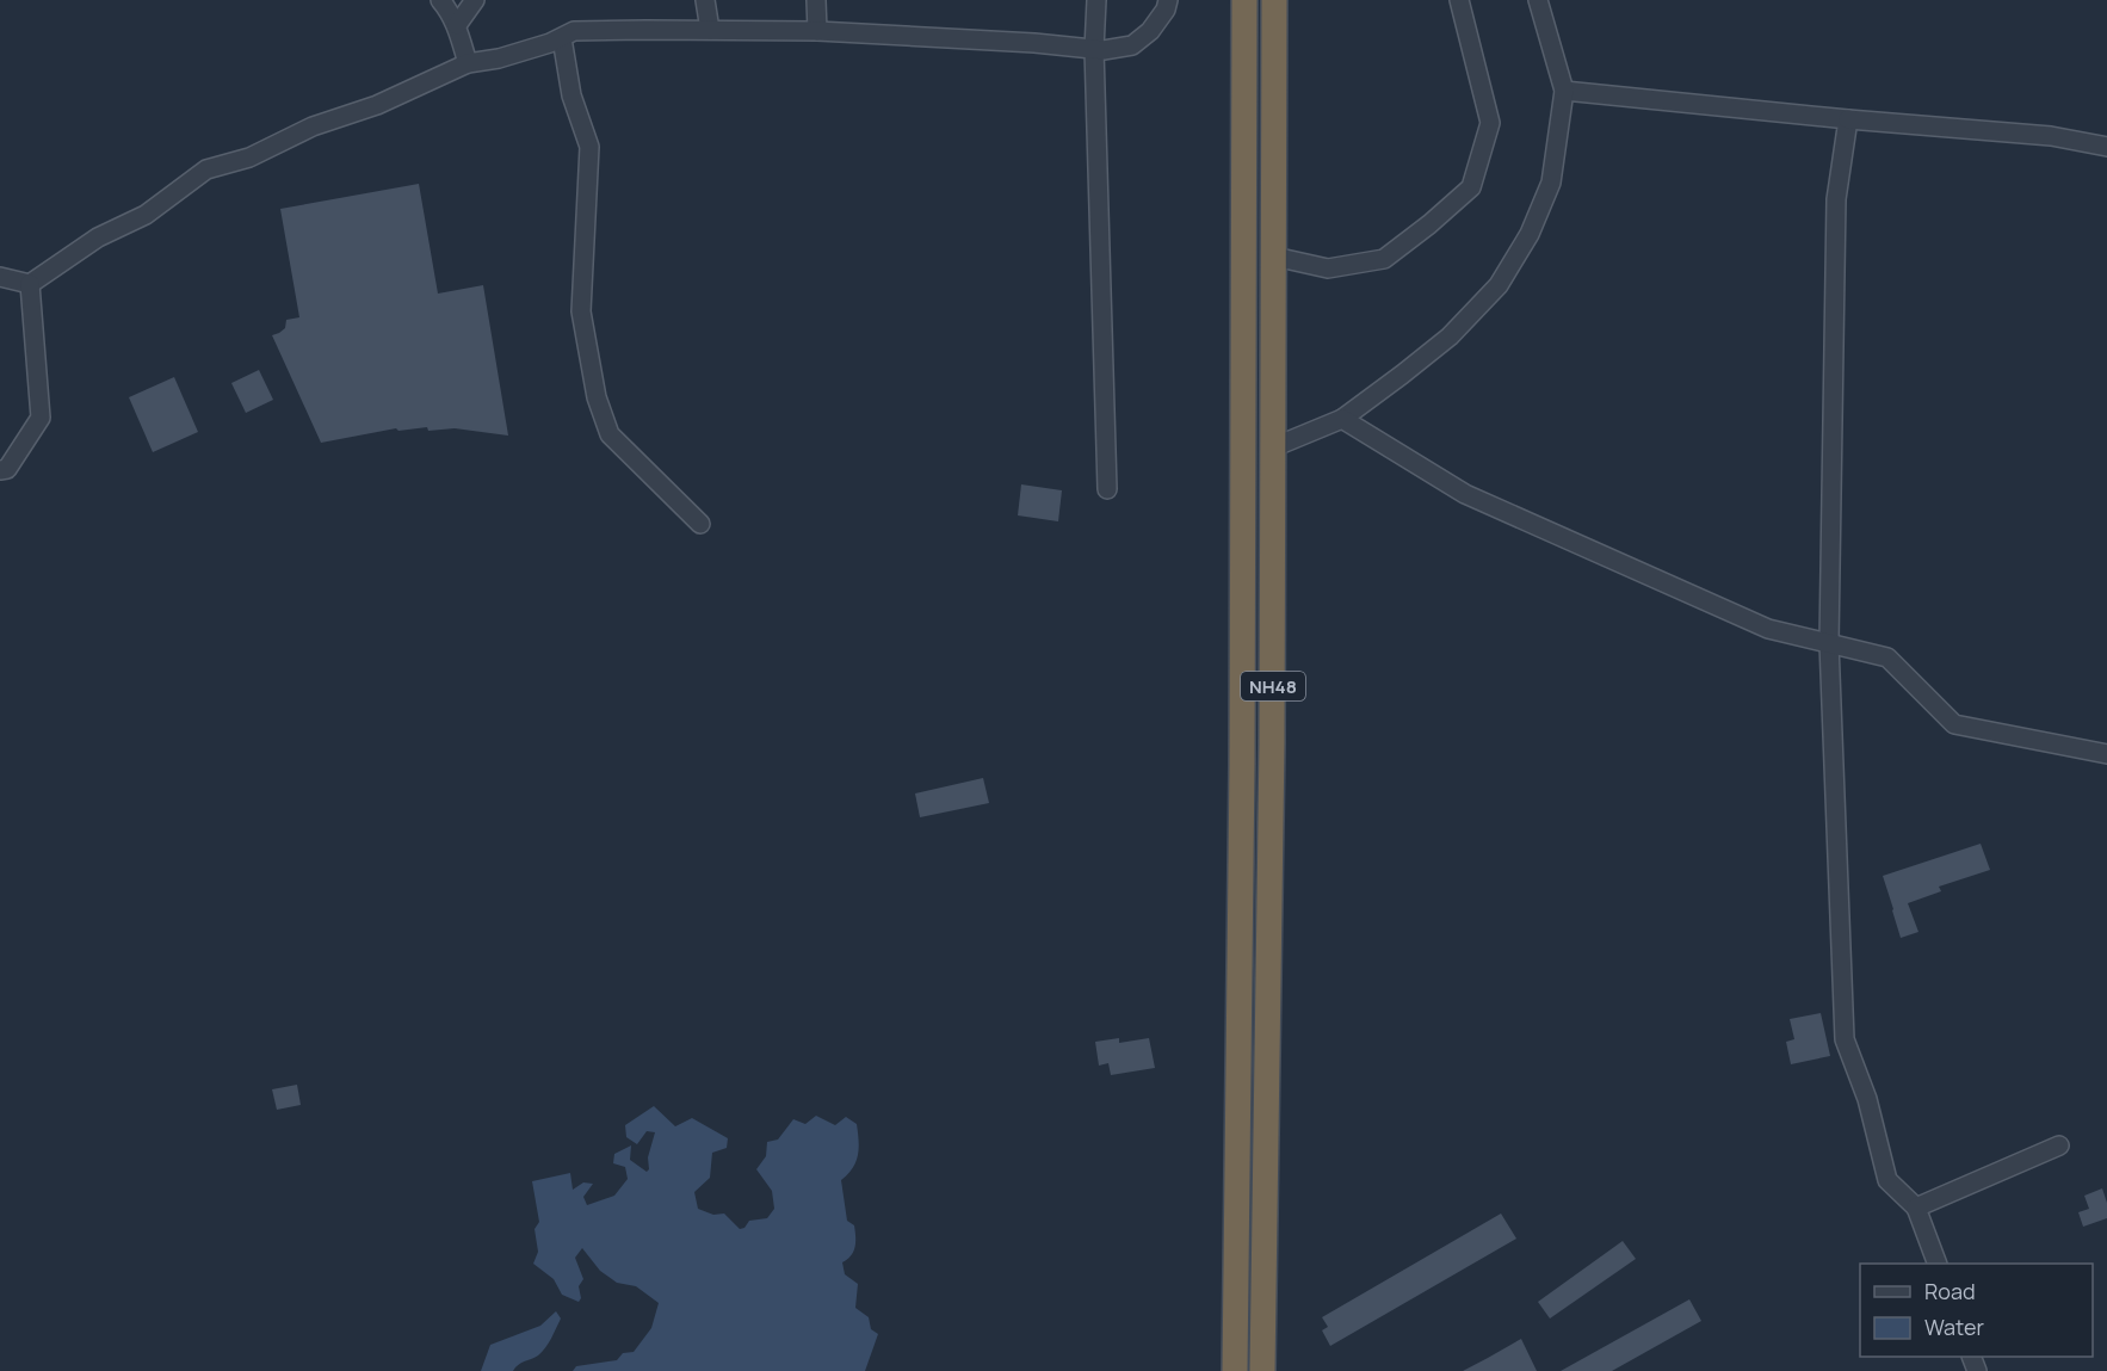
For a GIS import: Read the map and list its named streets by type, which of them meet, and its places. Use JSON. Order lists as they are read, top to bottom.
{
  "streets": {
    "highway": ["NH48"]
  },
  "legend": ["Road", "Water"]
}
